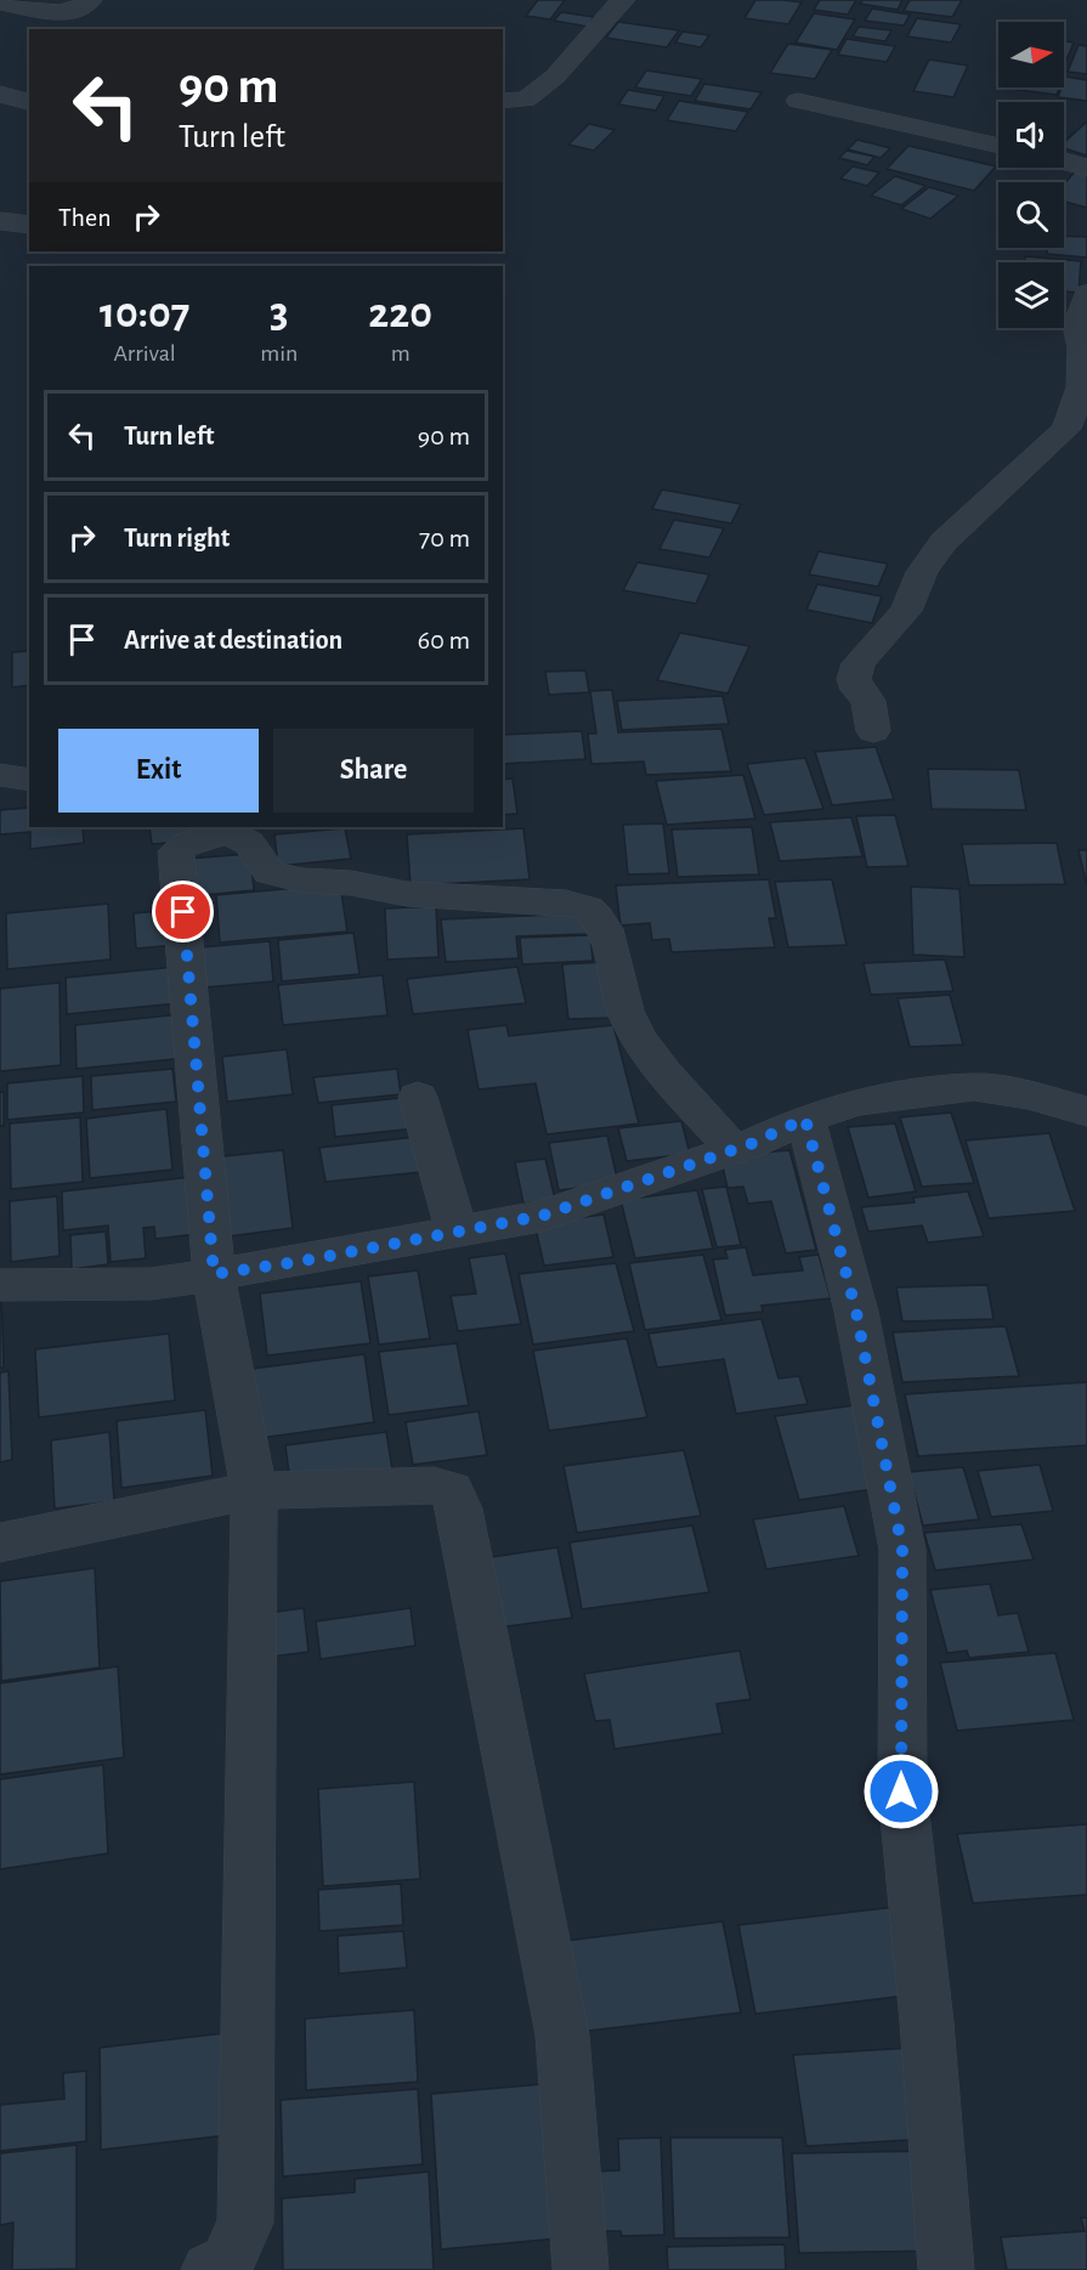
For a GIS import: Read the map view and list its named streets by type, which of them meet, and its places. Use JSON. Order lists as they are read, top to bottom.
{
  "north": "right",
  "page": {
    "turn": ["90 m", "Turn left"],
    "then": "Then",
    "eta": [
      "10:07",
      "Arrival",
      "3",
      "min",
      "220",
      "m"
    ],
    "list": [
      {
        "name": "Turn left",
        "value": "90 m"
      },
      {
        "name": "Turn right",
        "value": "70 m"
      },
      {
        "name": "Arrive at destination",
        "value": "60 m"
      }
    ],
    "buttons": ["Exit", "Share"]
  }
}
